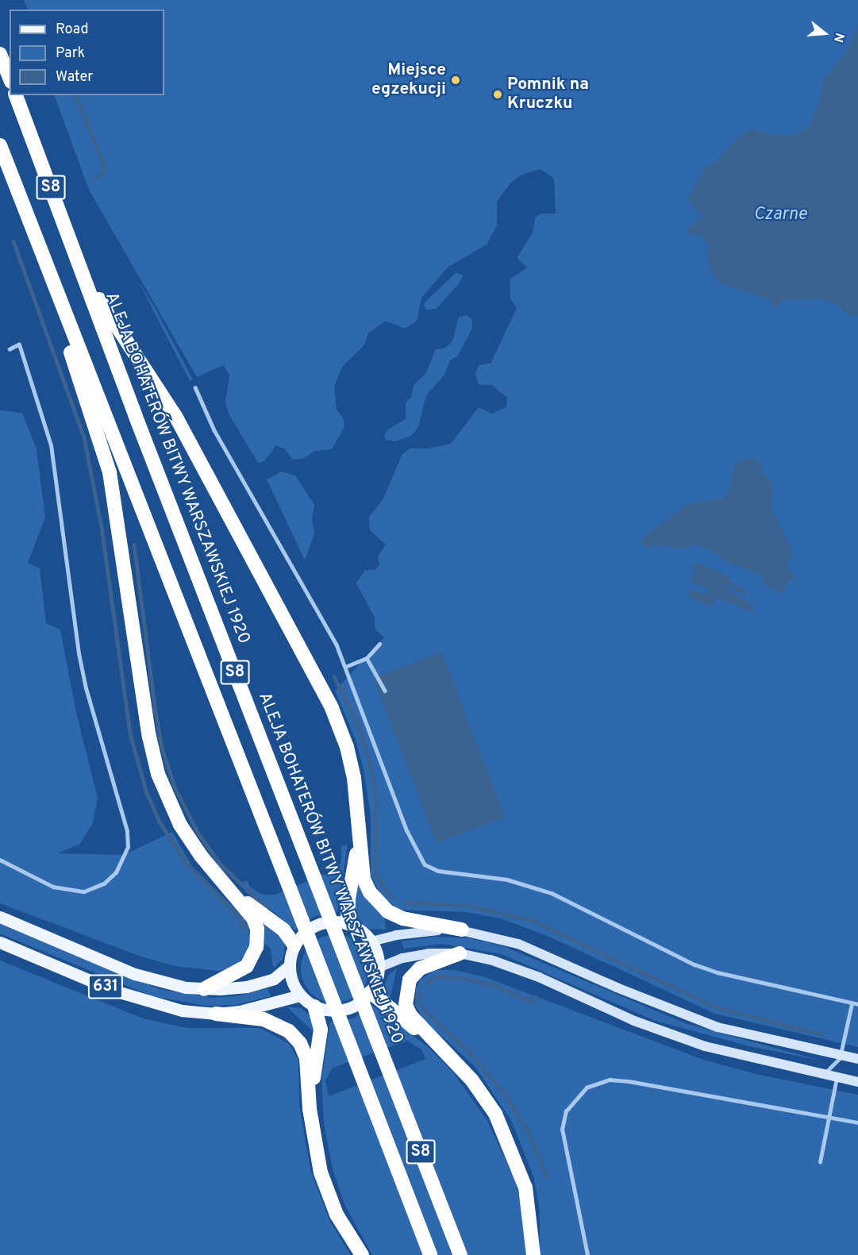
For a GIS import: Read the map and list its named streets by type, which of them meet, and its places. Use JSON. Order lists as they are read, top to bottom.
{
  "streets": {
    "highway": ["S8", "ALEJA BOHATERÓW BITWY WARSZAWSKIEJ 1920"],
    "main road": ["631"]
  },
  "water": ["Czarne"],
  "places": ["Miejsce egzekucji", "Pomnik na Kruczku"],
  "legend": ["Road", "Park", "Water"],
  "north": "right"
}
